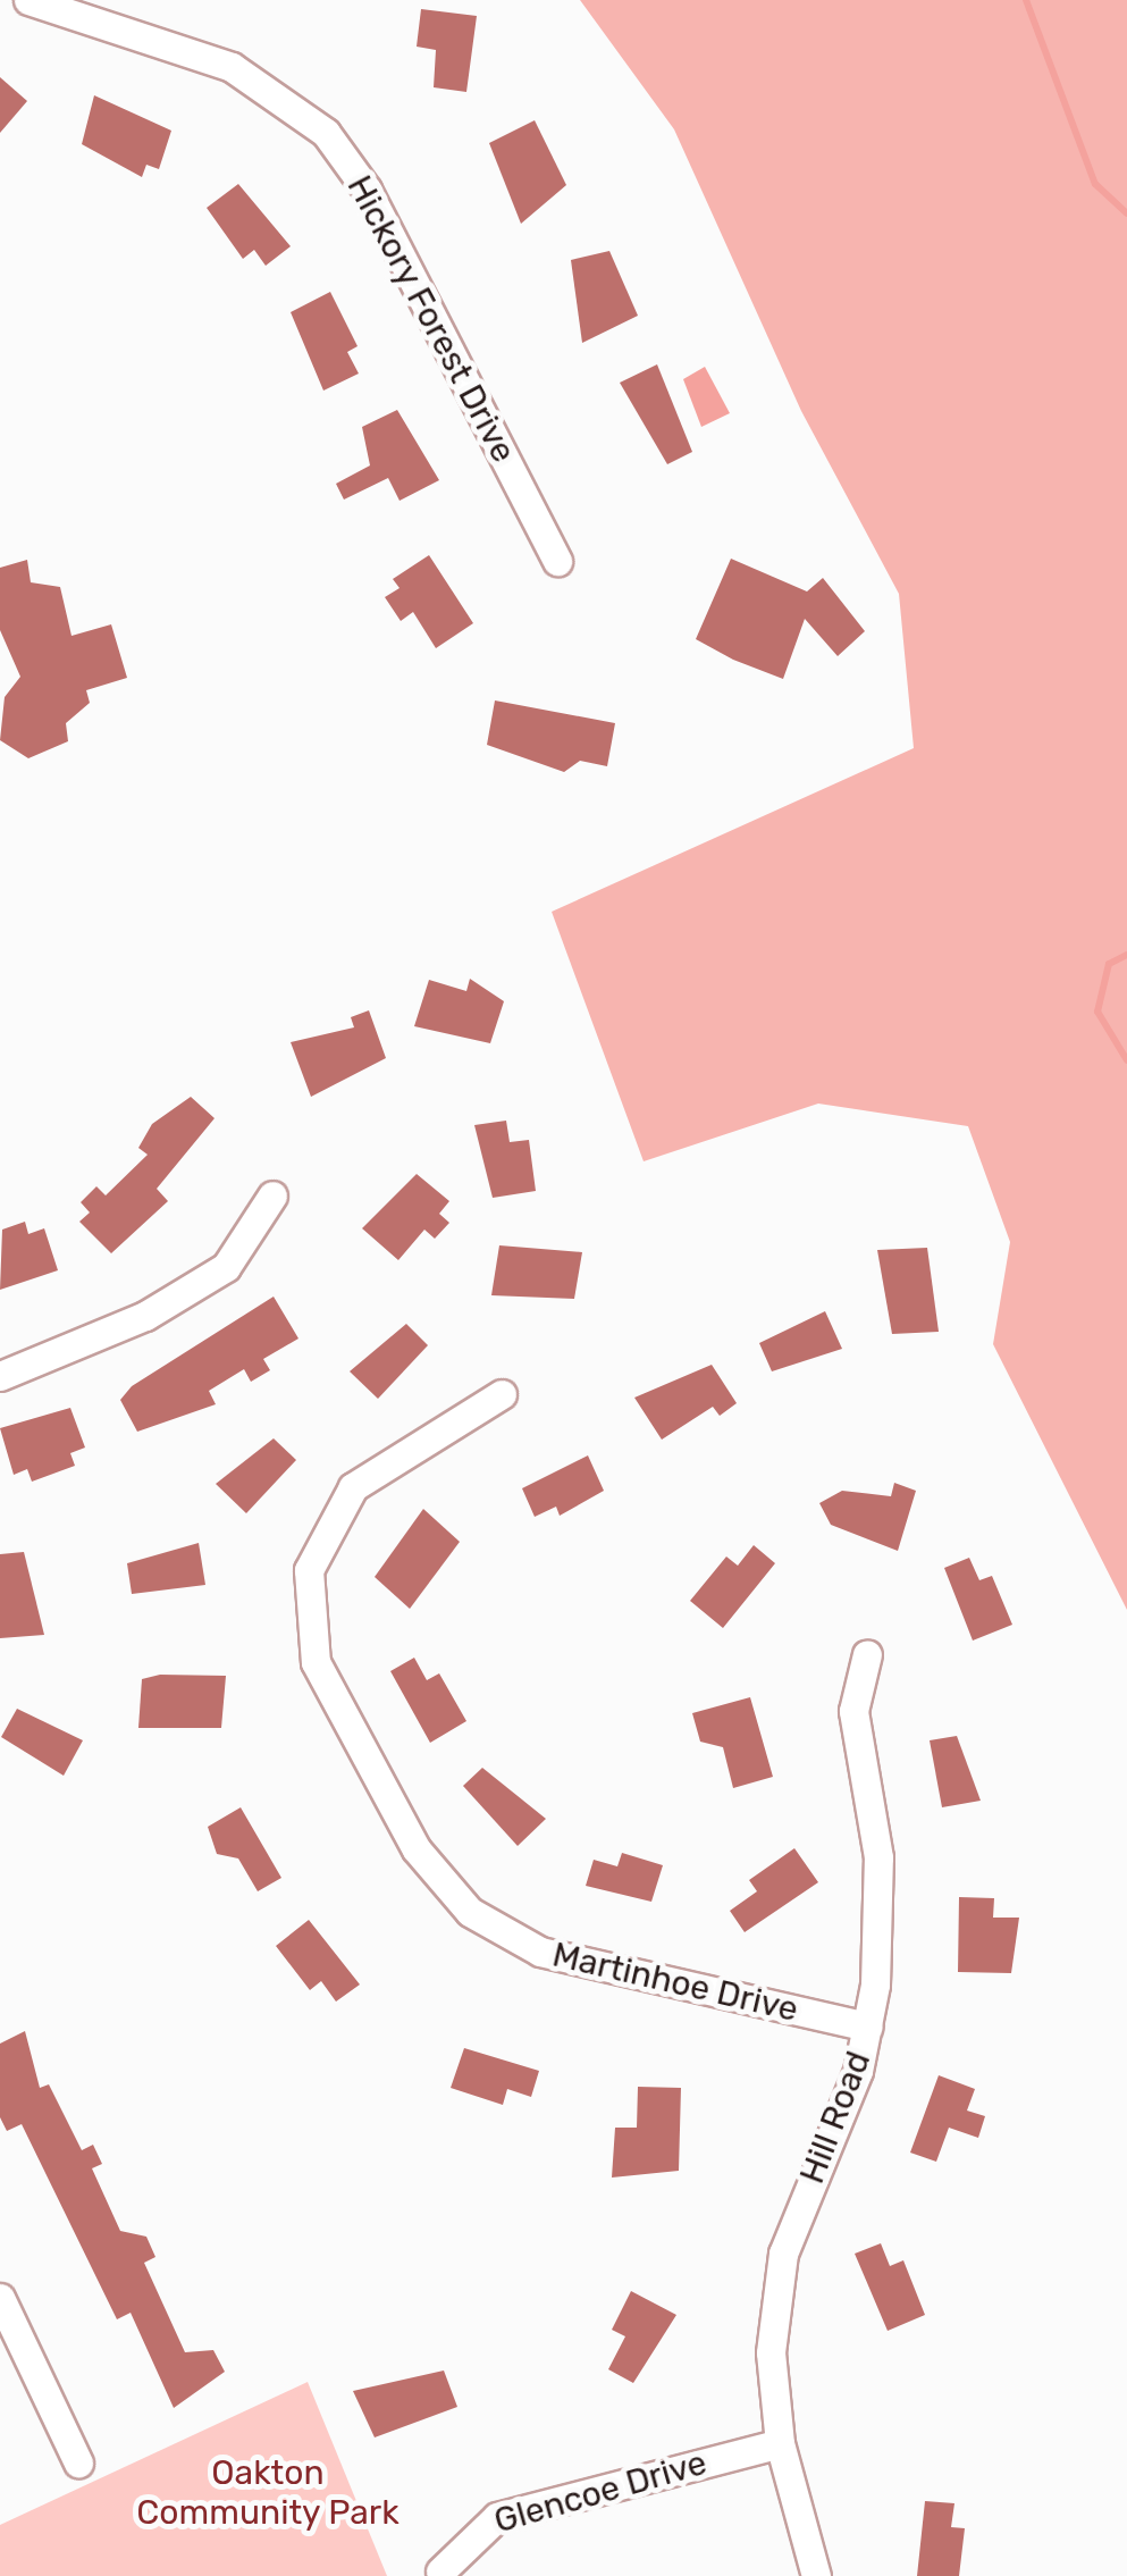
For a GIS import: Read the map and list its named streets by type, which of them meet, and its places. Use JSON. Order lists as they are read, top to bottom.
{
  "streets": {
    "street": [
      "Hickory Forest Drive",
      "Martinhoe Drive",
      "Hill Road",
      "Glencoe Drive"
    ]
  },
  "crossings": [
    ["Martinhoe Drive", "Hill Road"],
    ["Hill Road", "Glencoe Drive"]
  ],
  "parks": ["Oakton Community Park"]
}
